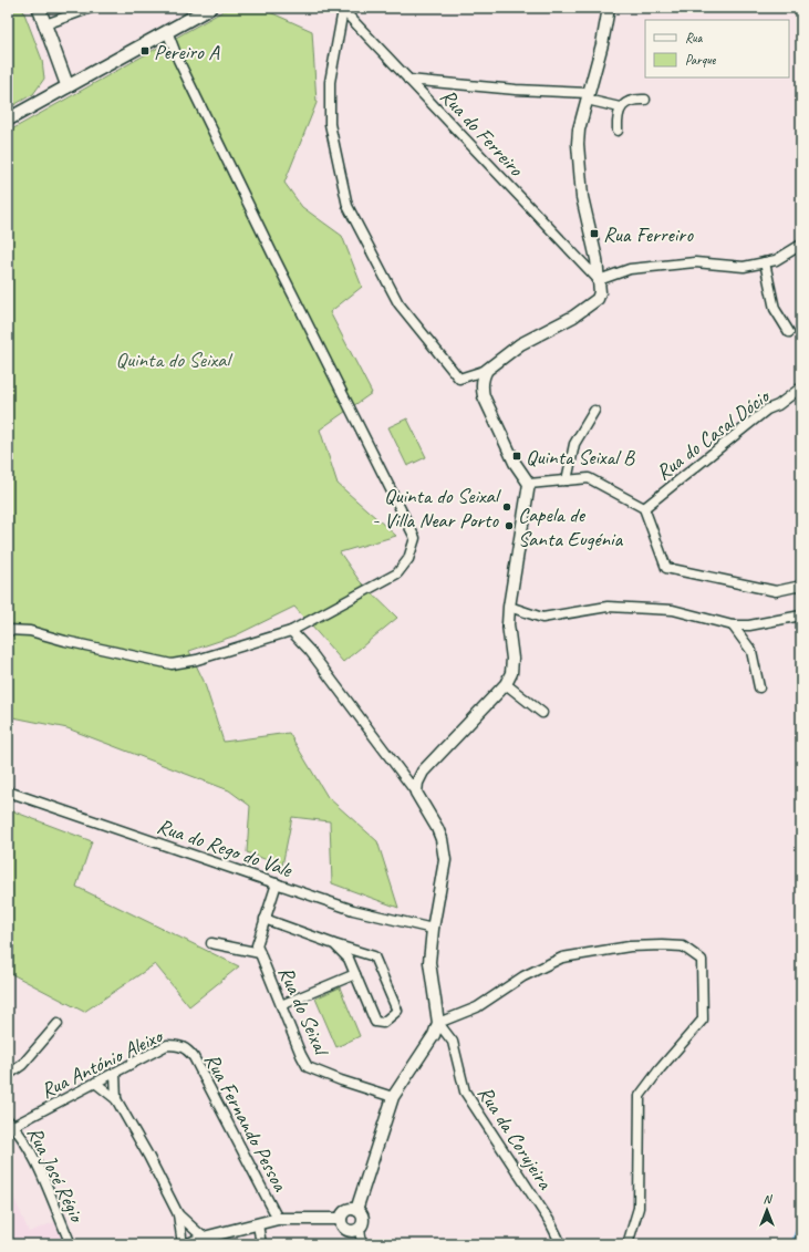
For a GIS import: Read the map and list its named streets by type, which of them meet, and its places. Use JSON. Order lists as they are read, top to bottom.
{
  "streets": {
    "street": [
      "Rua do Ferreiro",
      "Rua do Casal Dócio",
      "Rua do Rego do Vale",
      "Rua do Seixal",
      "Rua António Aleixo",
      "Rua Fernando Pessoa",
      "Rua da Corujeira",
      "Rua José Régio"
    ]
  },
  "crossings": [
    ["Rua do Rego do Vale", "Rua do Seixal"],
    ["Rua António Aleixo", "Rua Fernando Pessoa"],
    ["Rua António Aleixo", "Rua José Régio"]
  ],
  "parks": ["Quinta do Seixal"],
  "places": {
    "transit": ["Pereiro A", "Rua Ferreiro", "Quinta Seixal B"],
    "other": ["Quinta do Seixal - Villa Near Porto", "Capela de Santa Eugénia"]
  },
  "legend": ["Rua", "Parque"],
  "north": "top"
}
